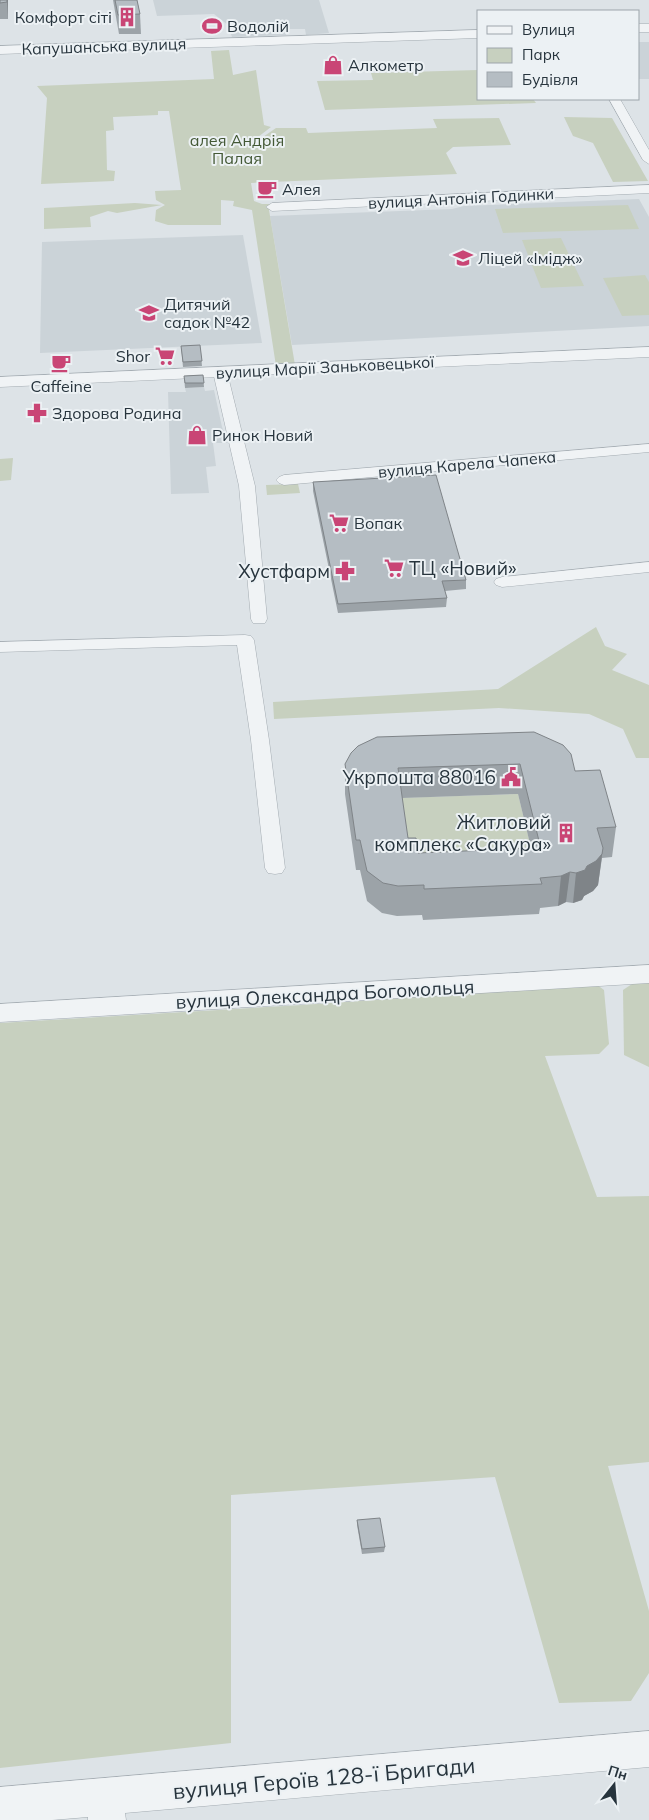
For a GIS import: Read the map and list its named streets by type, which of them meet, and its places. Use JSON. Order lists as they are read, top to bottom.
{
  "streets": {
    "street": [
      "Капушанська вулиця",
      "вулиця Антонія Годинки",
      "вулиця Марії Заньковецької",
      "вулиця Карела Чапека",
      "вулиця Олександра Богомольця",
      "вулиця Героїв 128-ї Бригади"
    ]
  },
  "parks": ["алея Андрія Палая"],
  "places": {
    "building": ["Комфорт сіті", "Житловий комплекс «Сакура»"],
    "sports": ["Водолій"],
    "shop": ["Алкометр", "Ринок Новий"],
    "cafe": ["Алея", "Caffeine"],
    "school or university": ["Ліцей «Імідж»", "Дитячий садок №42"],
    "supermarket": ["Shor", "Вопак", "ТЦ «Новий»"],
    "pharmacy": ["Здорова Родина", "Хустфарм"],
    "public building": ["Укрпошта 88016"]
  },
  "legend": ["Вулиця", "Парк", "Будівля"],
  "north": "top"
}
